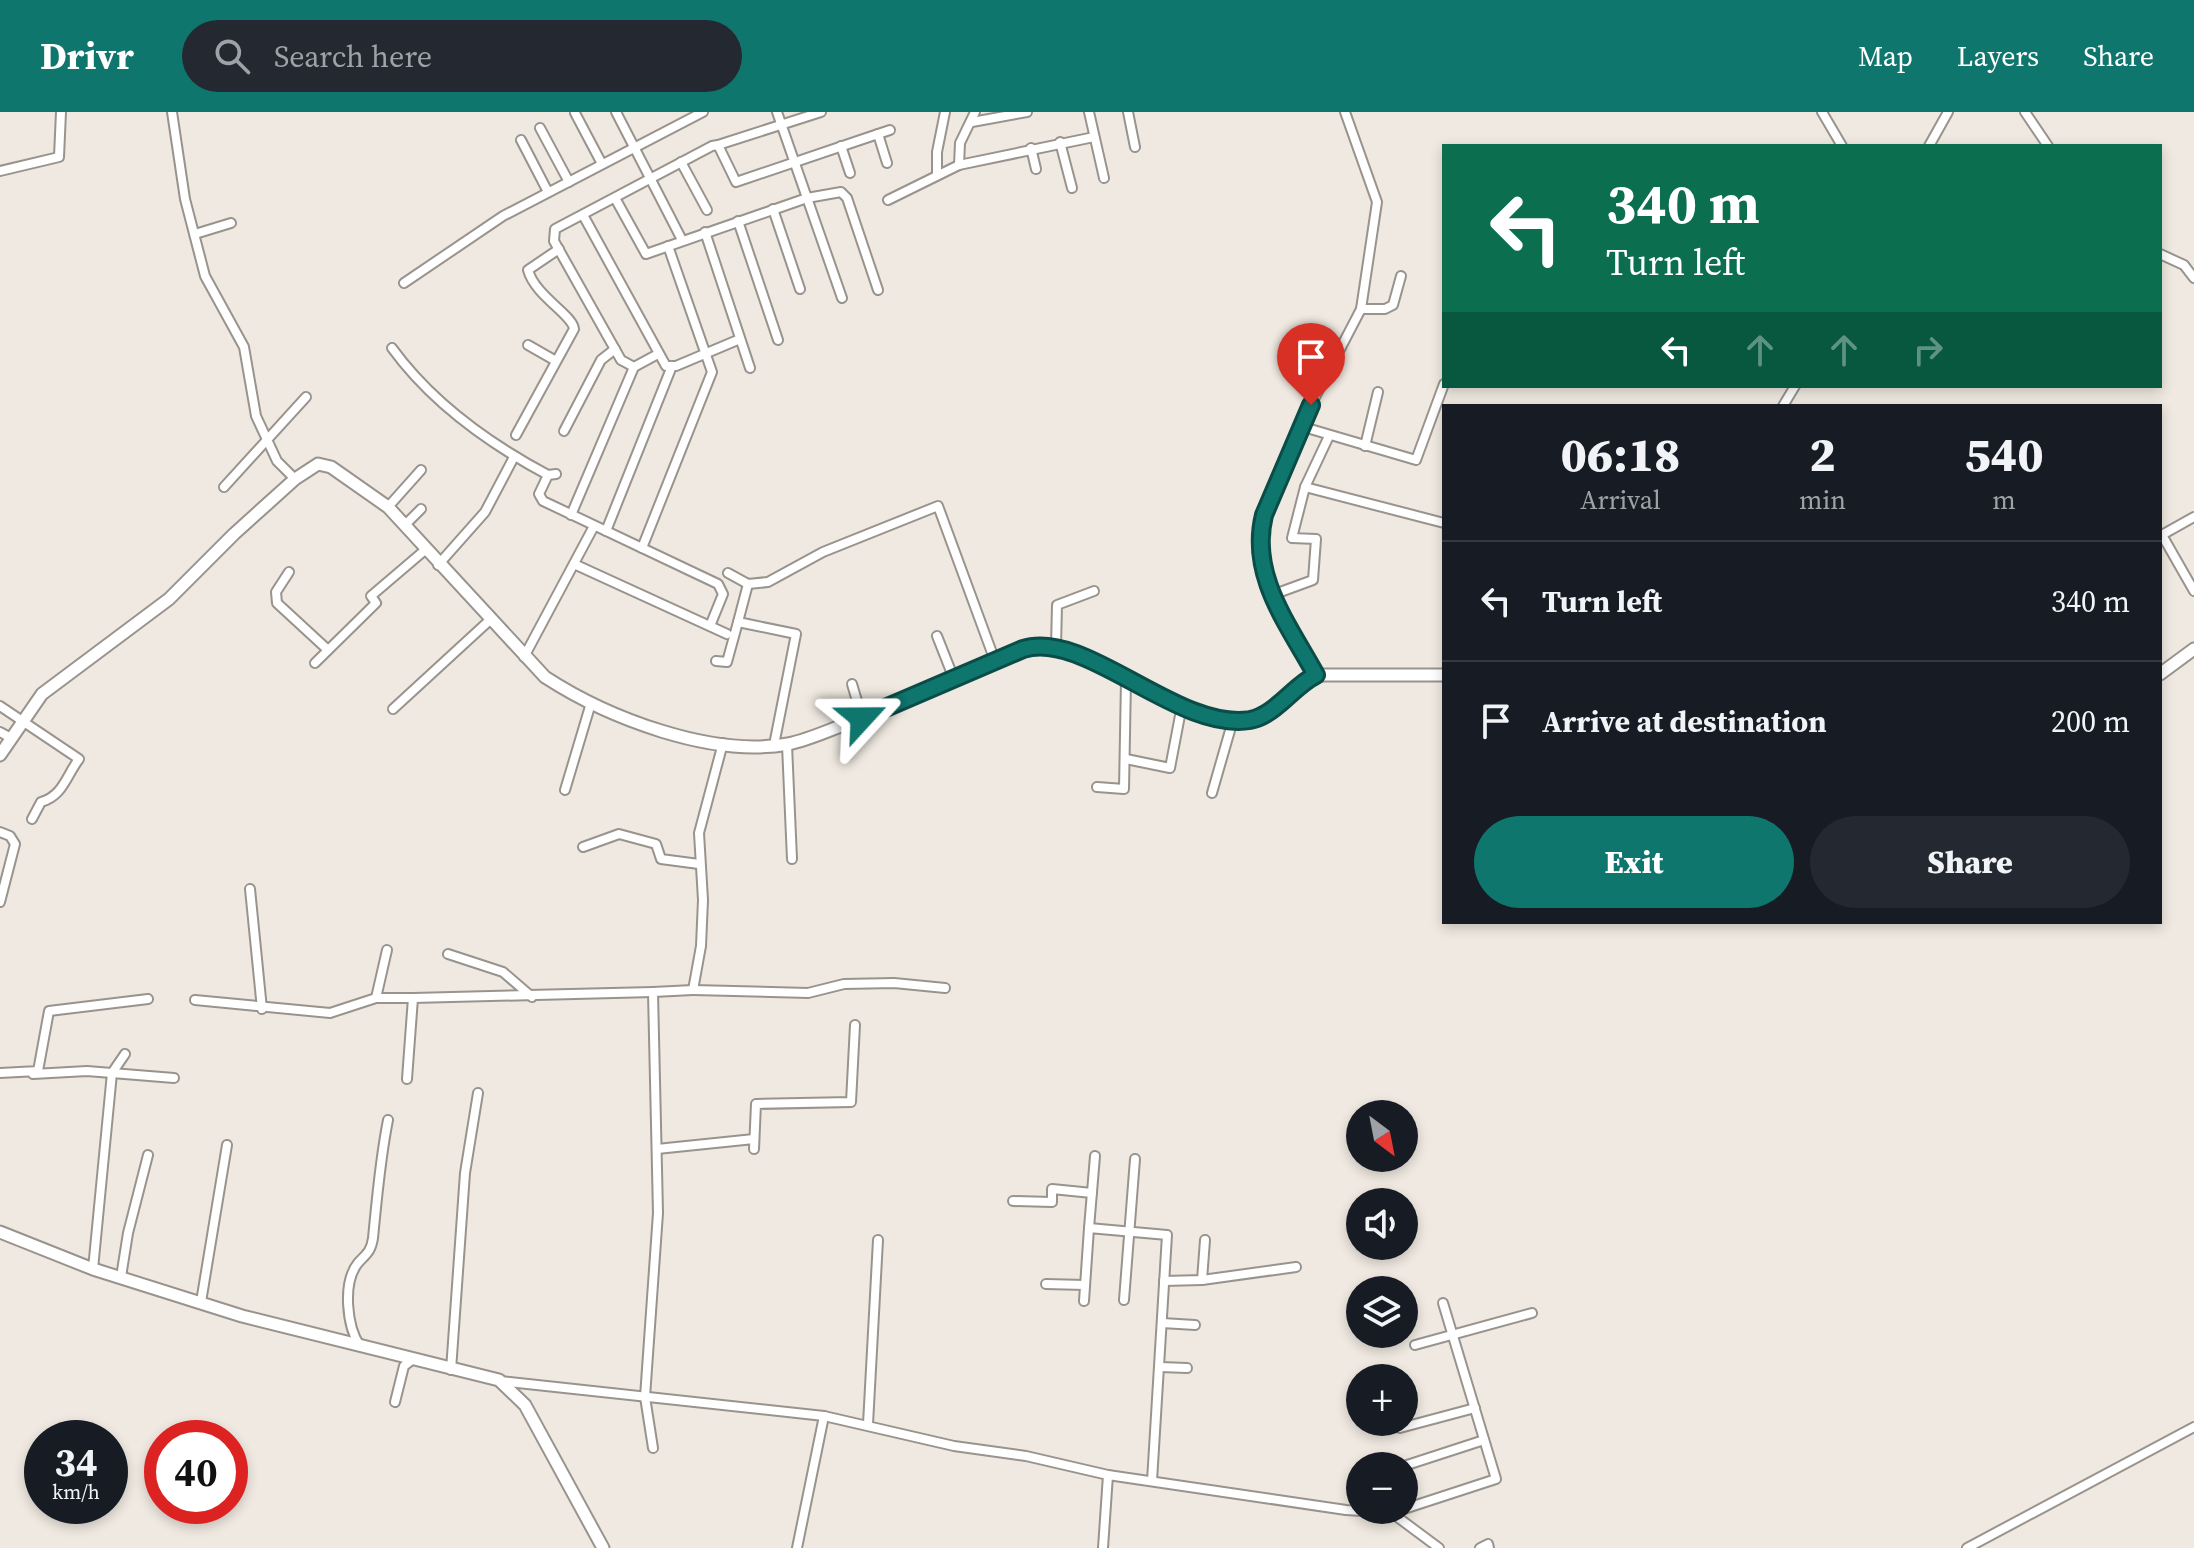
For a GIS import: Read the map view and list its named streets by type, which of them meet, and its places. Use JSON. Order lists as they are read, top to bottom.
{
  "north": "bottom right",
  "page": {
    "header": "Drivr",
    "search": "Search here",
    "nav": ["Map", "Layers", "Share"],
    "turn": ["340 m", "Turn left"],
    "eta": [
      "06:18",
      "Arrival",
      "2",
      "min",
      "540",
      "m"
    ],
    "list": [
      {
        "name": "Turn left",
        "value": "340 m"
      },
      {
        "name": "Arrive at destination",
        "value": "200 m"
      }
    ],
    "buttons": ["Exit", "Share"],
    "map_buttons": ["+", "−"],
    "speed": "34 km/h",
    "limit": "40"
  }
}
